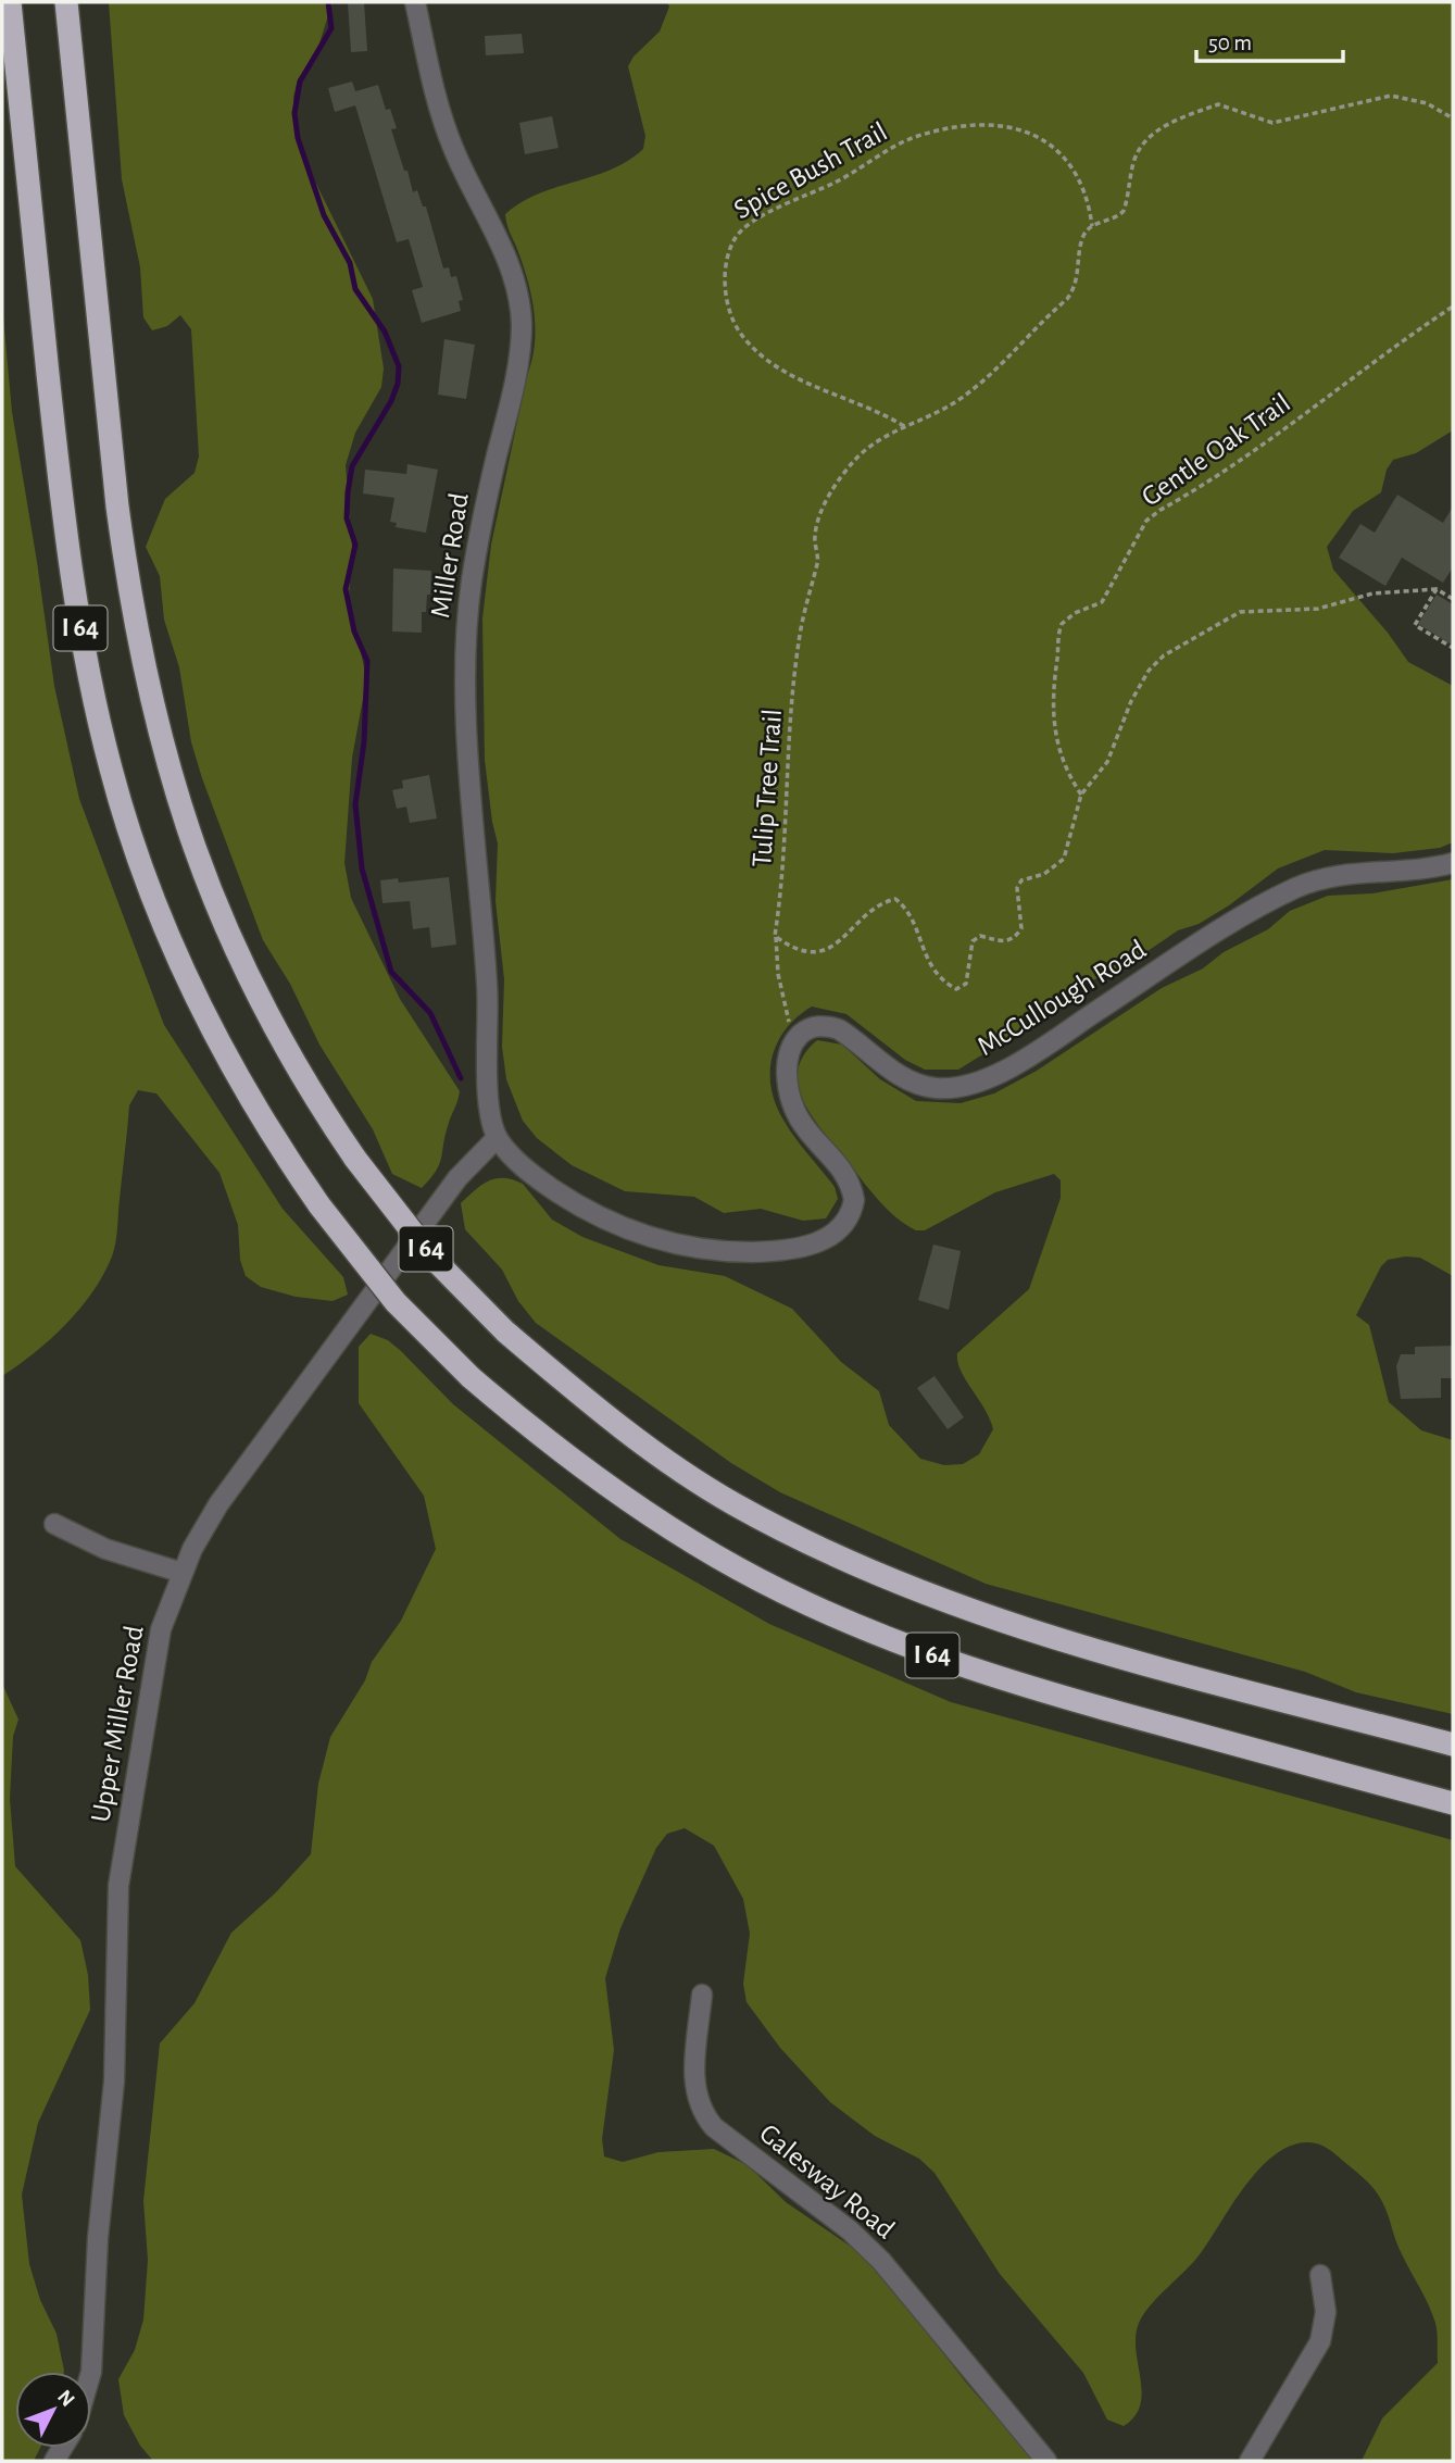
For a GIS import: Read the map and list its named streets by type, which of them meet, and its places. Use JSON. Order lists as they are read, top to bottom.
{
  "streets": {
    "highway": ["I 64"],
    "street": [
      "Miller Road",
      "McCullough Road",
      "Upper Miller Road",
      "Galesway Road"
    ],
    "path": ["Spice Bush Trail", "Gentle Oak Trail", "Tulip Tree Trail"]
  },
  "crossings": [
    ["Spice Bush Trail", "Tulip Tree Trail"],
    ["Miller Road", "McCullough Road"],
    ["Miller Road", "Upper Miller Road"],
    ["McCullough Road", "Upper Miller Road"]
  ],
  "scale_bar": "50 m",
  "north": "top right"
}
